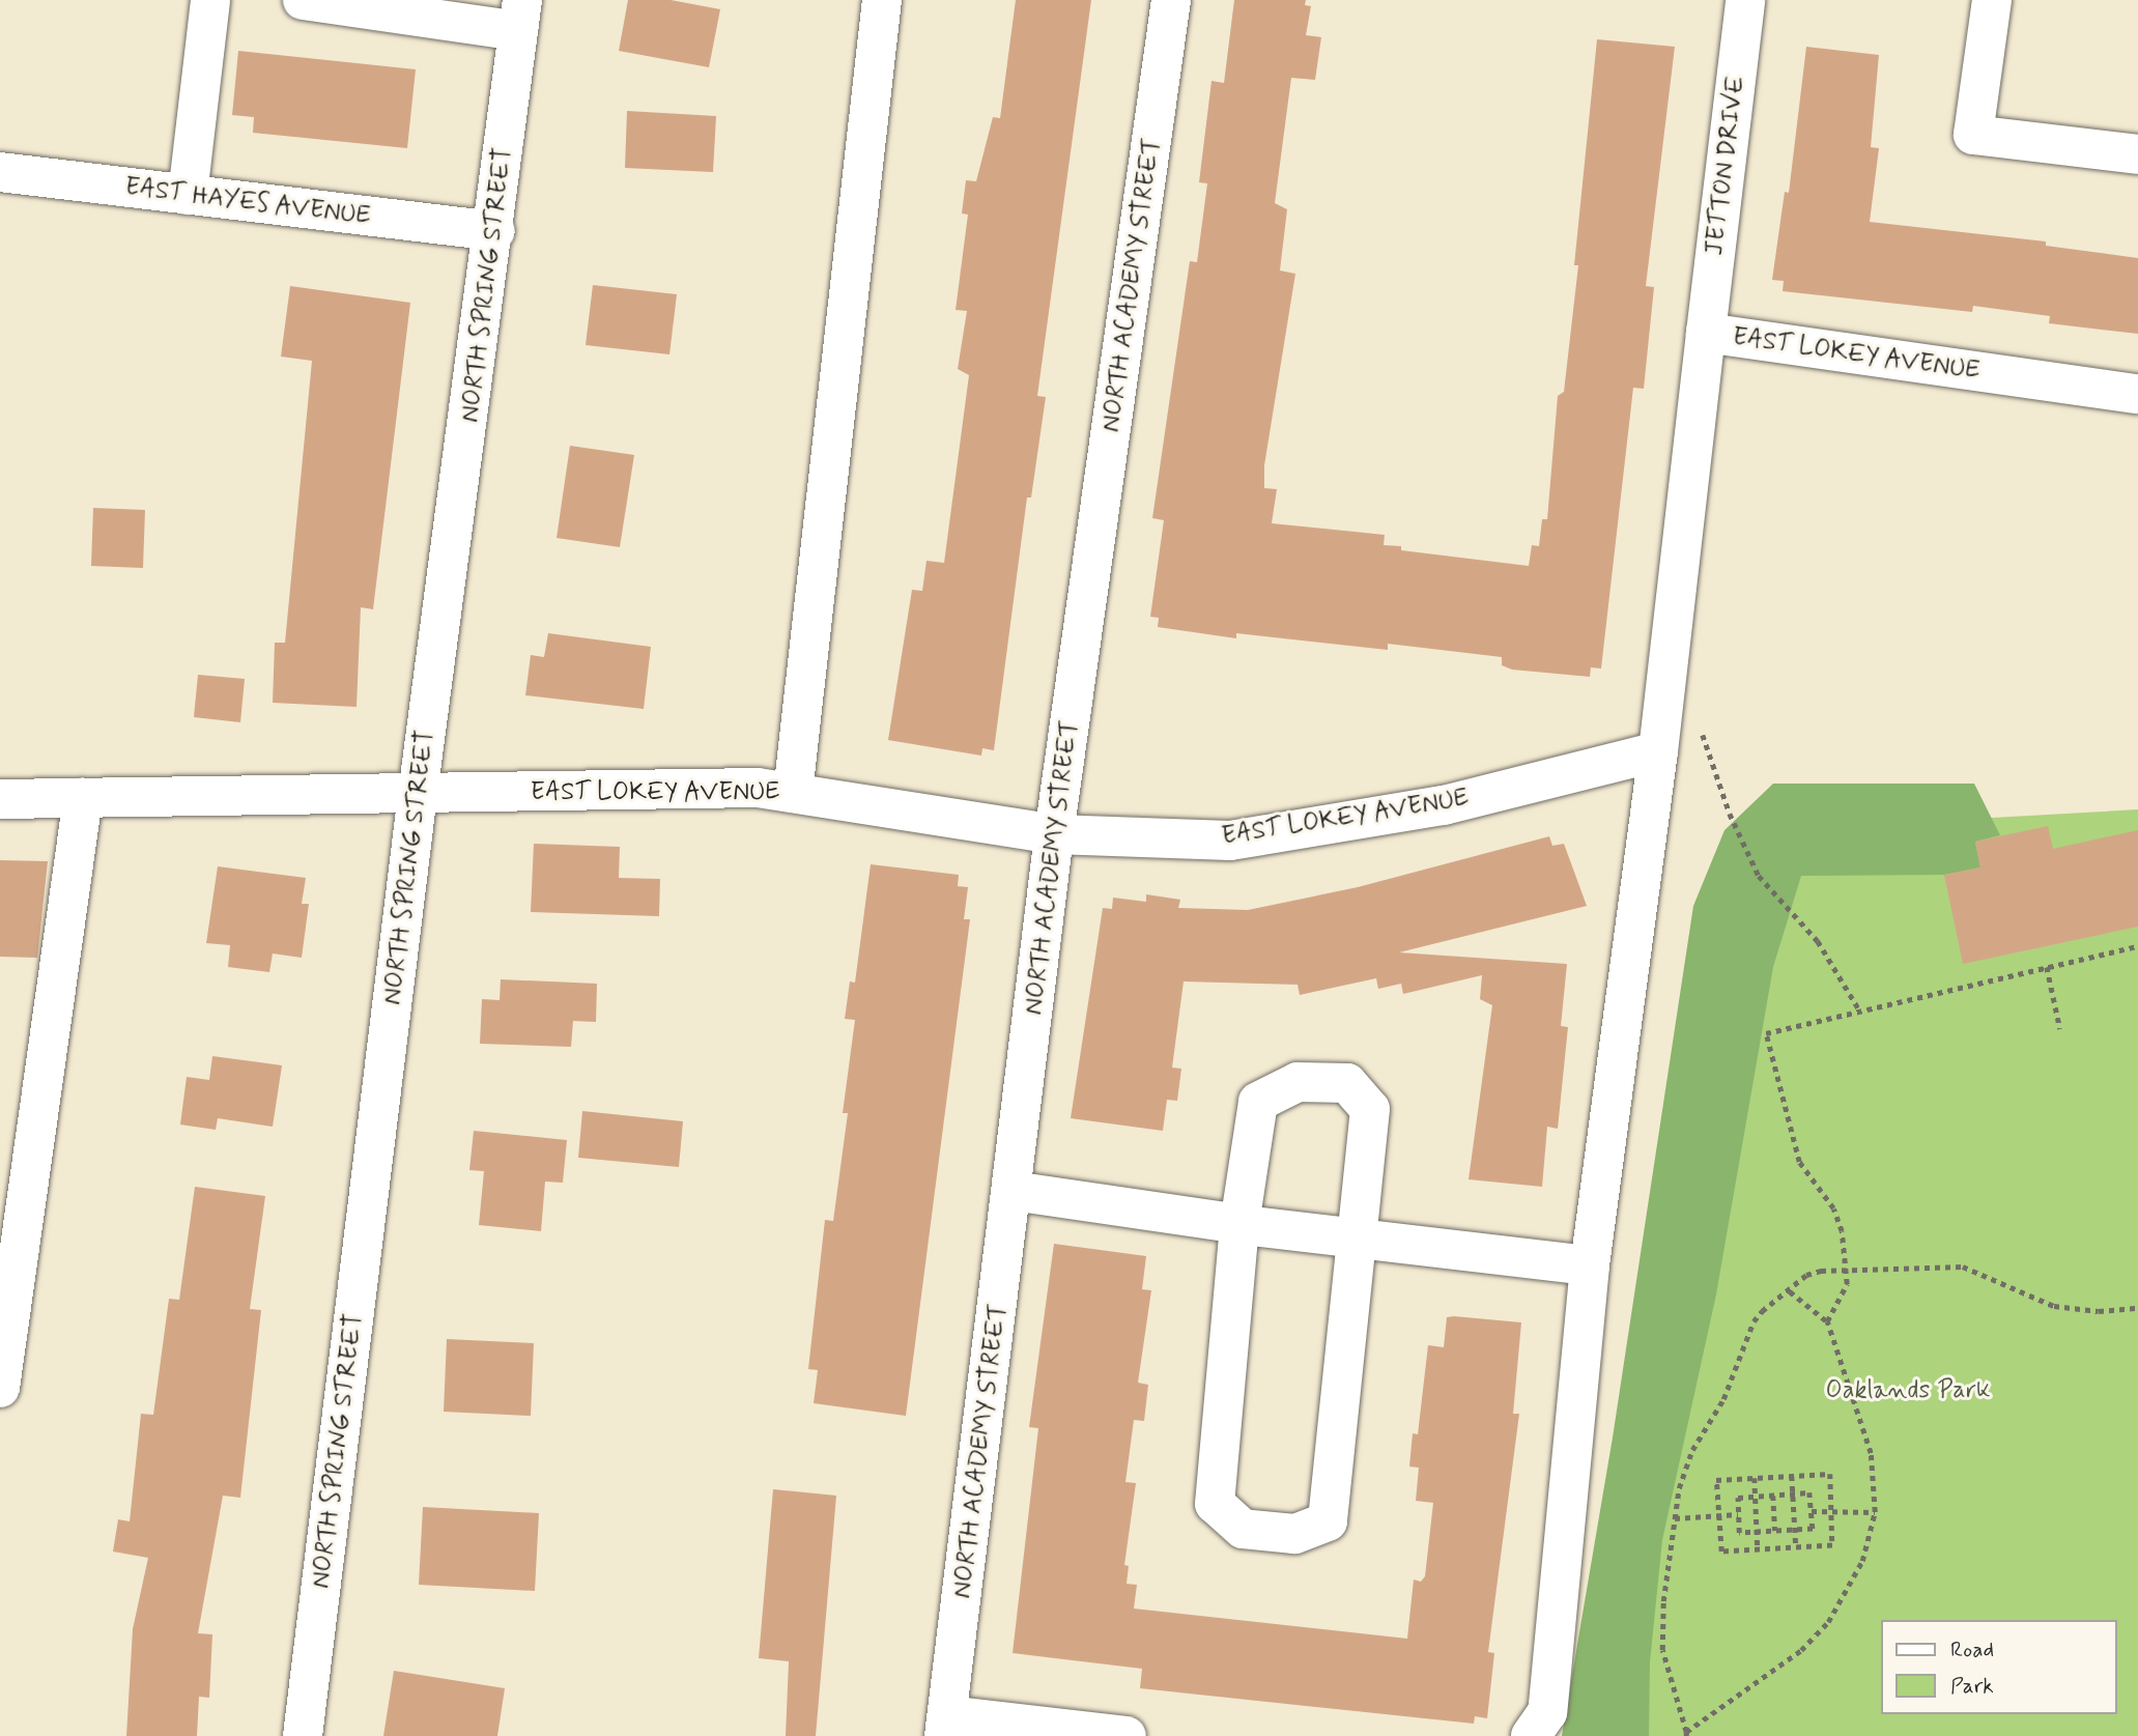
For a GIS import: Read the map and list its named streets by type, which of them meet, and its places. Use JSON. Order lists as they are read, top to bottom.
{
  "streets": {
    "street": [
      "JETTON DRIVE",
      "EAST HAYES AVENUE",
      "NORTH SPRING STREET",
      "NORTH ACADEMY STREET",
      "EAST LOKEY AVENUE"
    ]
  },
  "crossings": [
    ["JETTON DRIVE", "EAST LOKEY AVENUE"],
    ["EAST HAYES AVENUE", "NORTH SPRING STREET"],
    ["NORTH SPRING STREET", "EAST LOKEY AVENUE"],
    ["NORTH ACADEMY STREET", "EAST LOKEY AVENUE"]
  ],
  "parks": ["Oaklands Park"],
  "legend": ["Road", "Park"]
}
